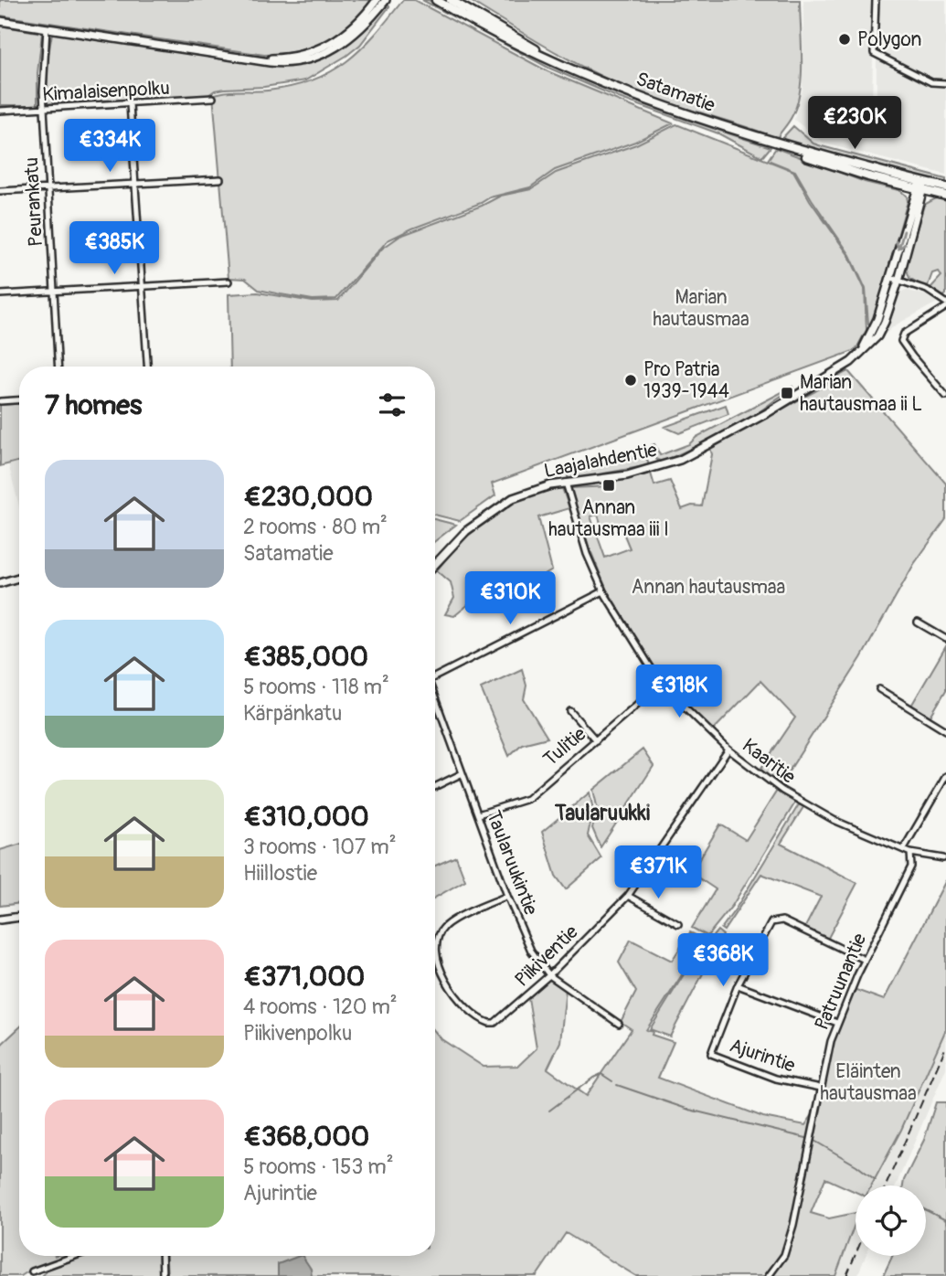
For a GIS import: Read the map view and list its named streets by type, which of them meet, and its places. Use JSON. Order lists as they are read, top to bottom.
{
  "streets": {
    "main road": ["Satamatie"],
    "street": [
      "Kimalaisenpolku",
      "Peurankatu",
      "Laajalahdentie",
      "Tulitie",
      "Kaaritie",
      "Taularuukintie",
      "Piikiventie",
      "Patruunantie",
      "Ajurintie"
    ]
  },
  "crossings": [
    ["Kimalaisenpolku", "Peurankatu"],
    ["Satamatie", "Laajalahdentie"],
    ["Laajalahdentie", "Kaaritie"],
    ["Tulitie", "Kaaritie"],
    ["Tulitie", "Taularuukintie"],
    ["Kaaritie", "Piikiventie"],
    ["Kaaritie", "Patruunantie"],
    ["Taularuukintie", "Piikiventie"],
    ["Patruunantie", "Ajurintie"]
  ],
  "districts": ["Taularuukki"],
  "parks": ["Marian hautausmaa", "Annan hautausmaa", "Eläinten hautausmaa"],
  "places": {
    "other": ["Polygon", "Pro Patria 1939-1944"],
    "transit": ["Marian hautausmaa ii L", "Annan hautausmaa iii I"]
  },
  "page": {
    "price": [
      "€230K",
      "€334K",
      "€385K",
      "€310K",
      "€318K",
      "€371K",
      "€368K"
    ],
    "heading": "7 homes",
    "list": [
      {
        "name": "€230,000",
        "note": "2 rooms · 80 m² · Satamatie"
      },
      {
        "name": "€385,000",
        "note": "5 rooms · 118 m² · Kärpänkatu"
      },
      {
        "name": "€310,000",
        "note": "3 rooms · 107 m² · Hiillostie"
      },
      {
        "name": "€371,000",
        "note": "4 rooms · 120 m² · Piikivenpolku"
      },
      {
        "name": "€368,000",
        "note": "5 rooms · 153 m² · Ajurintie"
      }
    ]
  }
}
